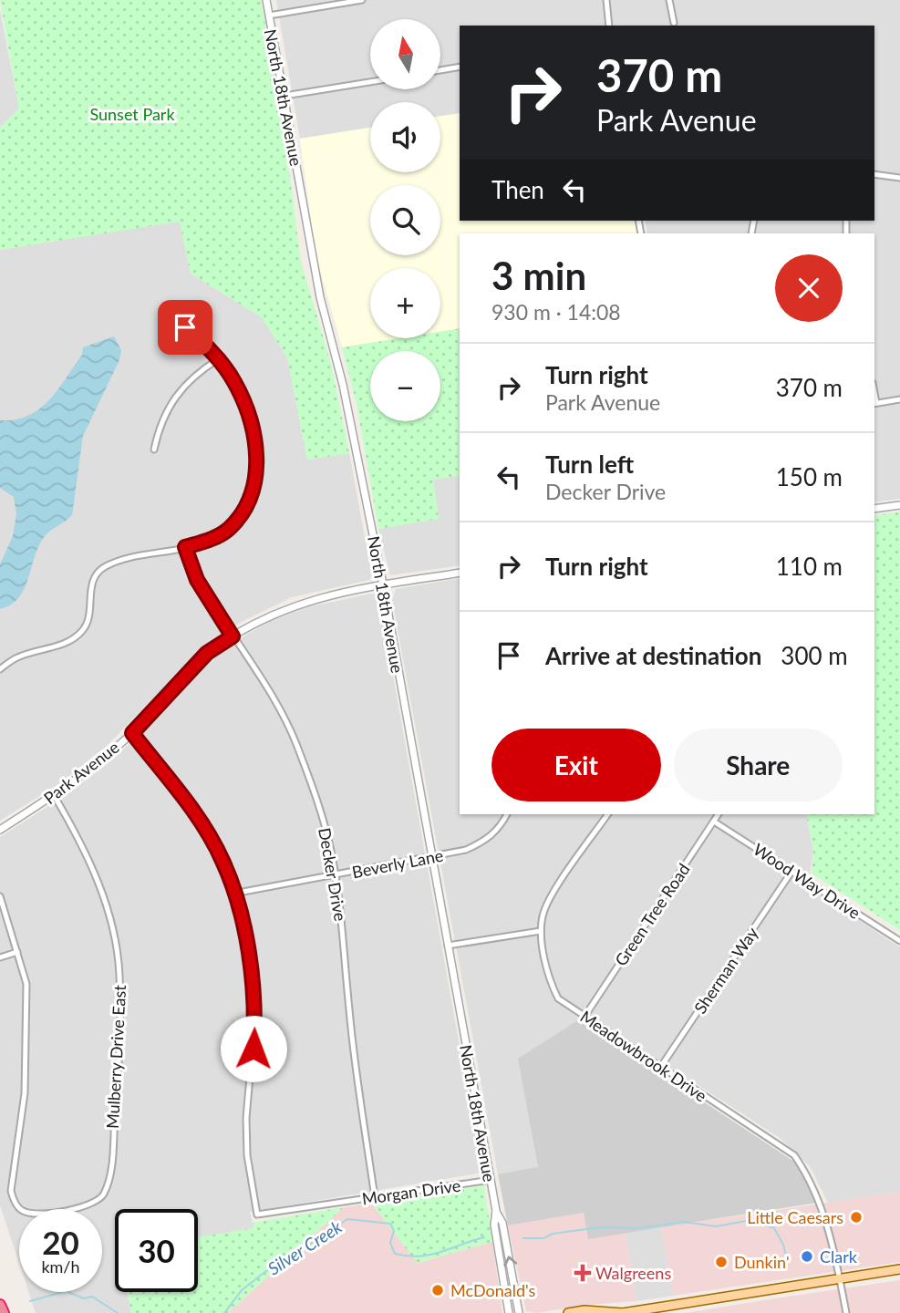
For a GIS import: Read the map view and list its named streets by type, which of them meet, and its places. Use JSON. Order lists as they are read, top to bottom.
{
  "streets": {
    "street": [
      "North 18th Avenue",
      "Park Avenue",
      "Beverly Lane",
      "Decker Drive",
      "Wood Way Drive",
      "Green Tree Road",
      "Sherman Way",
      "Meadowbrook Drive",
      "Mulberry Drive East",
      "Morgan Drive"
    ]
  },
  "crossings": [
    ["North 18th Avenue", "Park Avenue"],
    ["North 18th Avenue", "Beverly Lane"],
    ["North 18th Avenue", "Morgan Drive"],
    ["Park Avenue", "Decker Drive"],
    ["Park Avenue", "Mulberry Drive East"],
    ["Beverly Lane", "Decker Drive"],
    ["Beverly Lane", "Morgan Drive"],
    ["Decker Drive", "Morgan Drive"],
    ["Wood Way Drive", "Green Tree Road"],
    ["Wood Way Drive", "Sherman Way"],
    ["Green Tree Road", "Meadowbrook Drive"],
    ["Sherman Way", "Meadowbrook Drive"]
  ],
  "water": ["Silver Creek"],
  "parks": ["Sunset Park"],
  "places": {
    "other": [
      "Little Caesars",
      "Clark",
      "Dunkin'",
      "McDonald's"
    ],
    "health": ["Walgreens"]
  },
  "north": "top",
  "page": {
    "map_buttons": ["+", "−"],
    "turn": ["370 m", "Park Avenue"],
    "then": "Then",
    "heading": ["3 min", "930 m · 14:08"],
    "list": [
      {
        "name": "Turn right",
        "note": "Park Avenue",
        "value": "370 m"
      },
      {
        "name": "Turn left",
        "note": "Decker Drive",
        "value": "150 m"
      },
      {
        "name": "Turn right",
        "value": "110 m"
      },
      {
        "name": "Arrive at destination",
        "value": "300 m"
      }
    ],
    "buttons": ["Exit", "Share"],
    "speed": "20 km/h",
    "limit": "30"
  }
}
